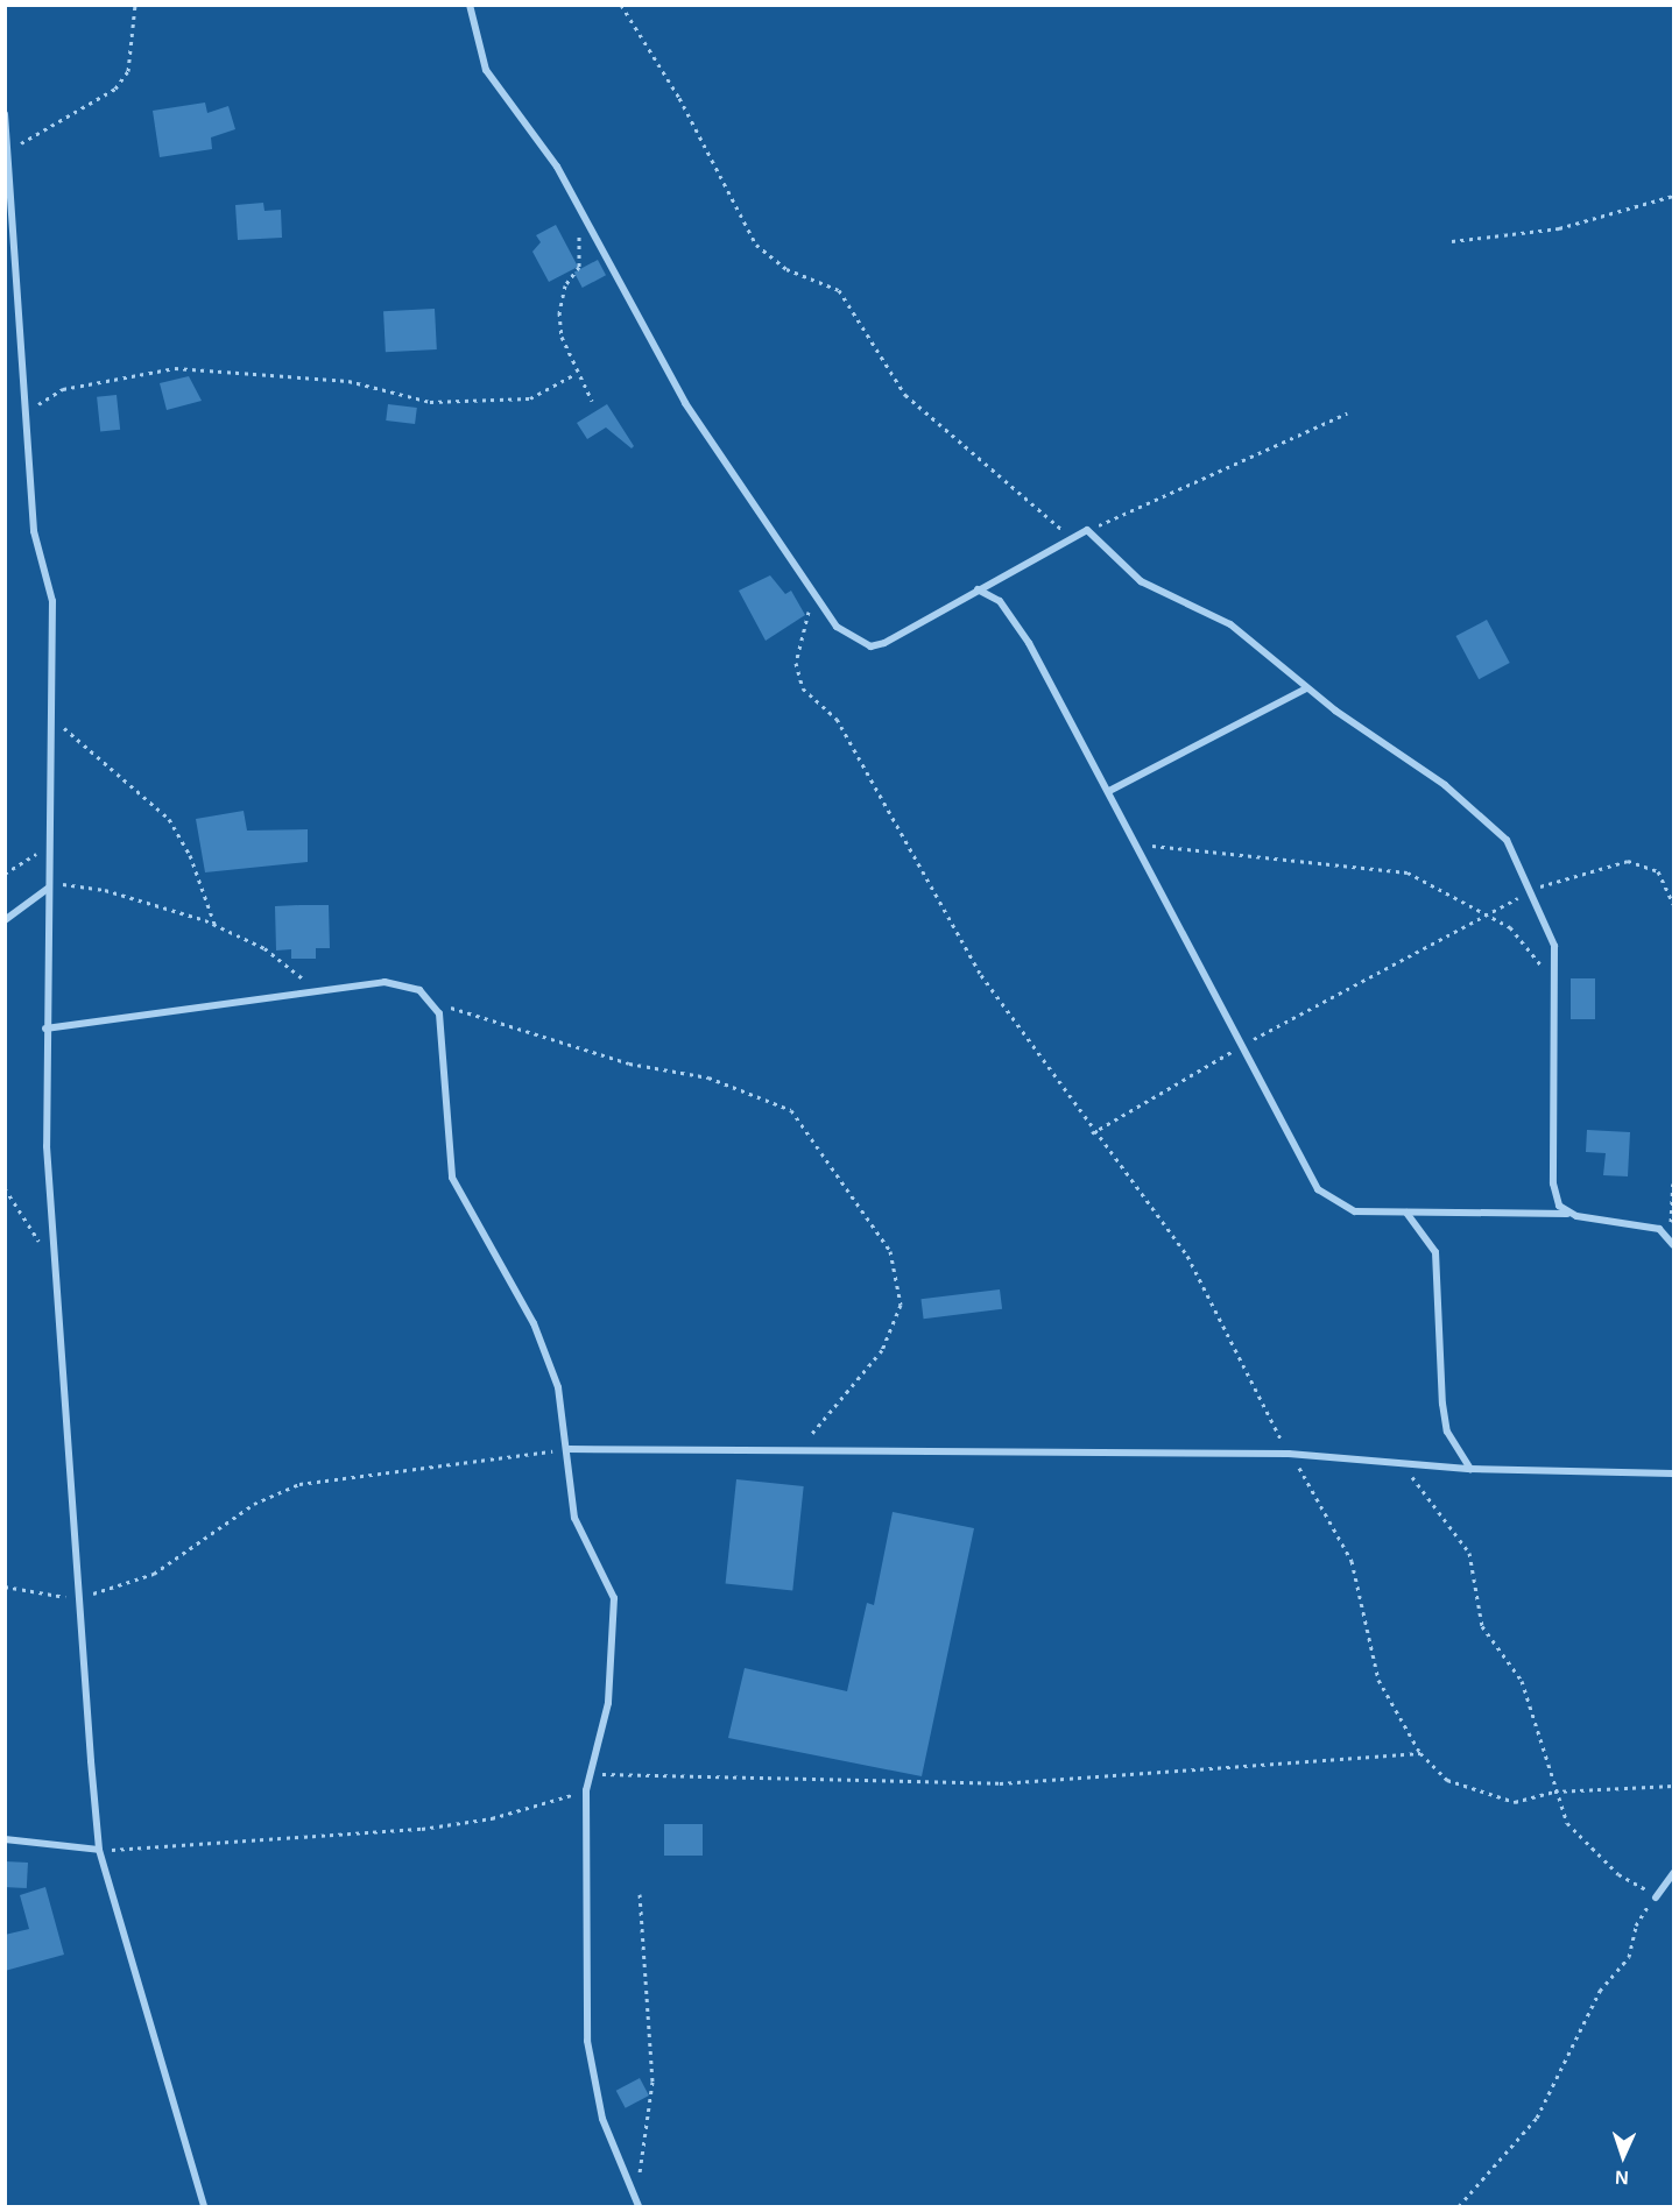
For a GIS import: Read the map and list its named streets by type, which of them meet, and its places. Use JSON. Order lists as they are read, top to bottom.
{
  "north": "bottom"
}
